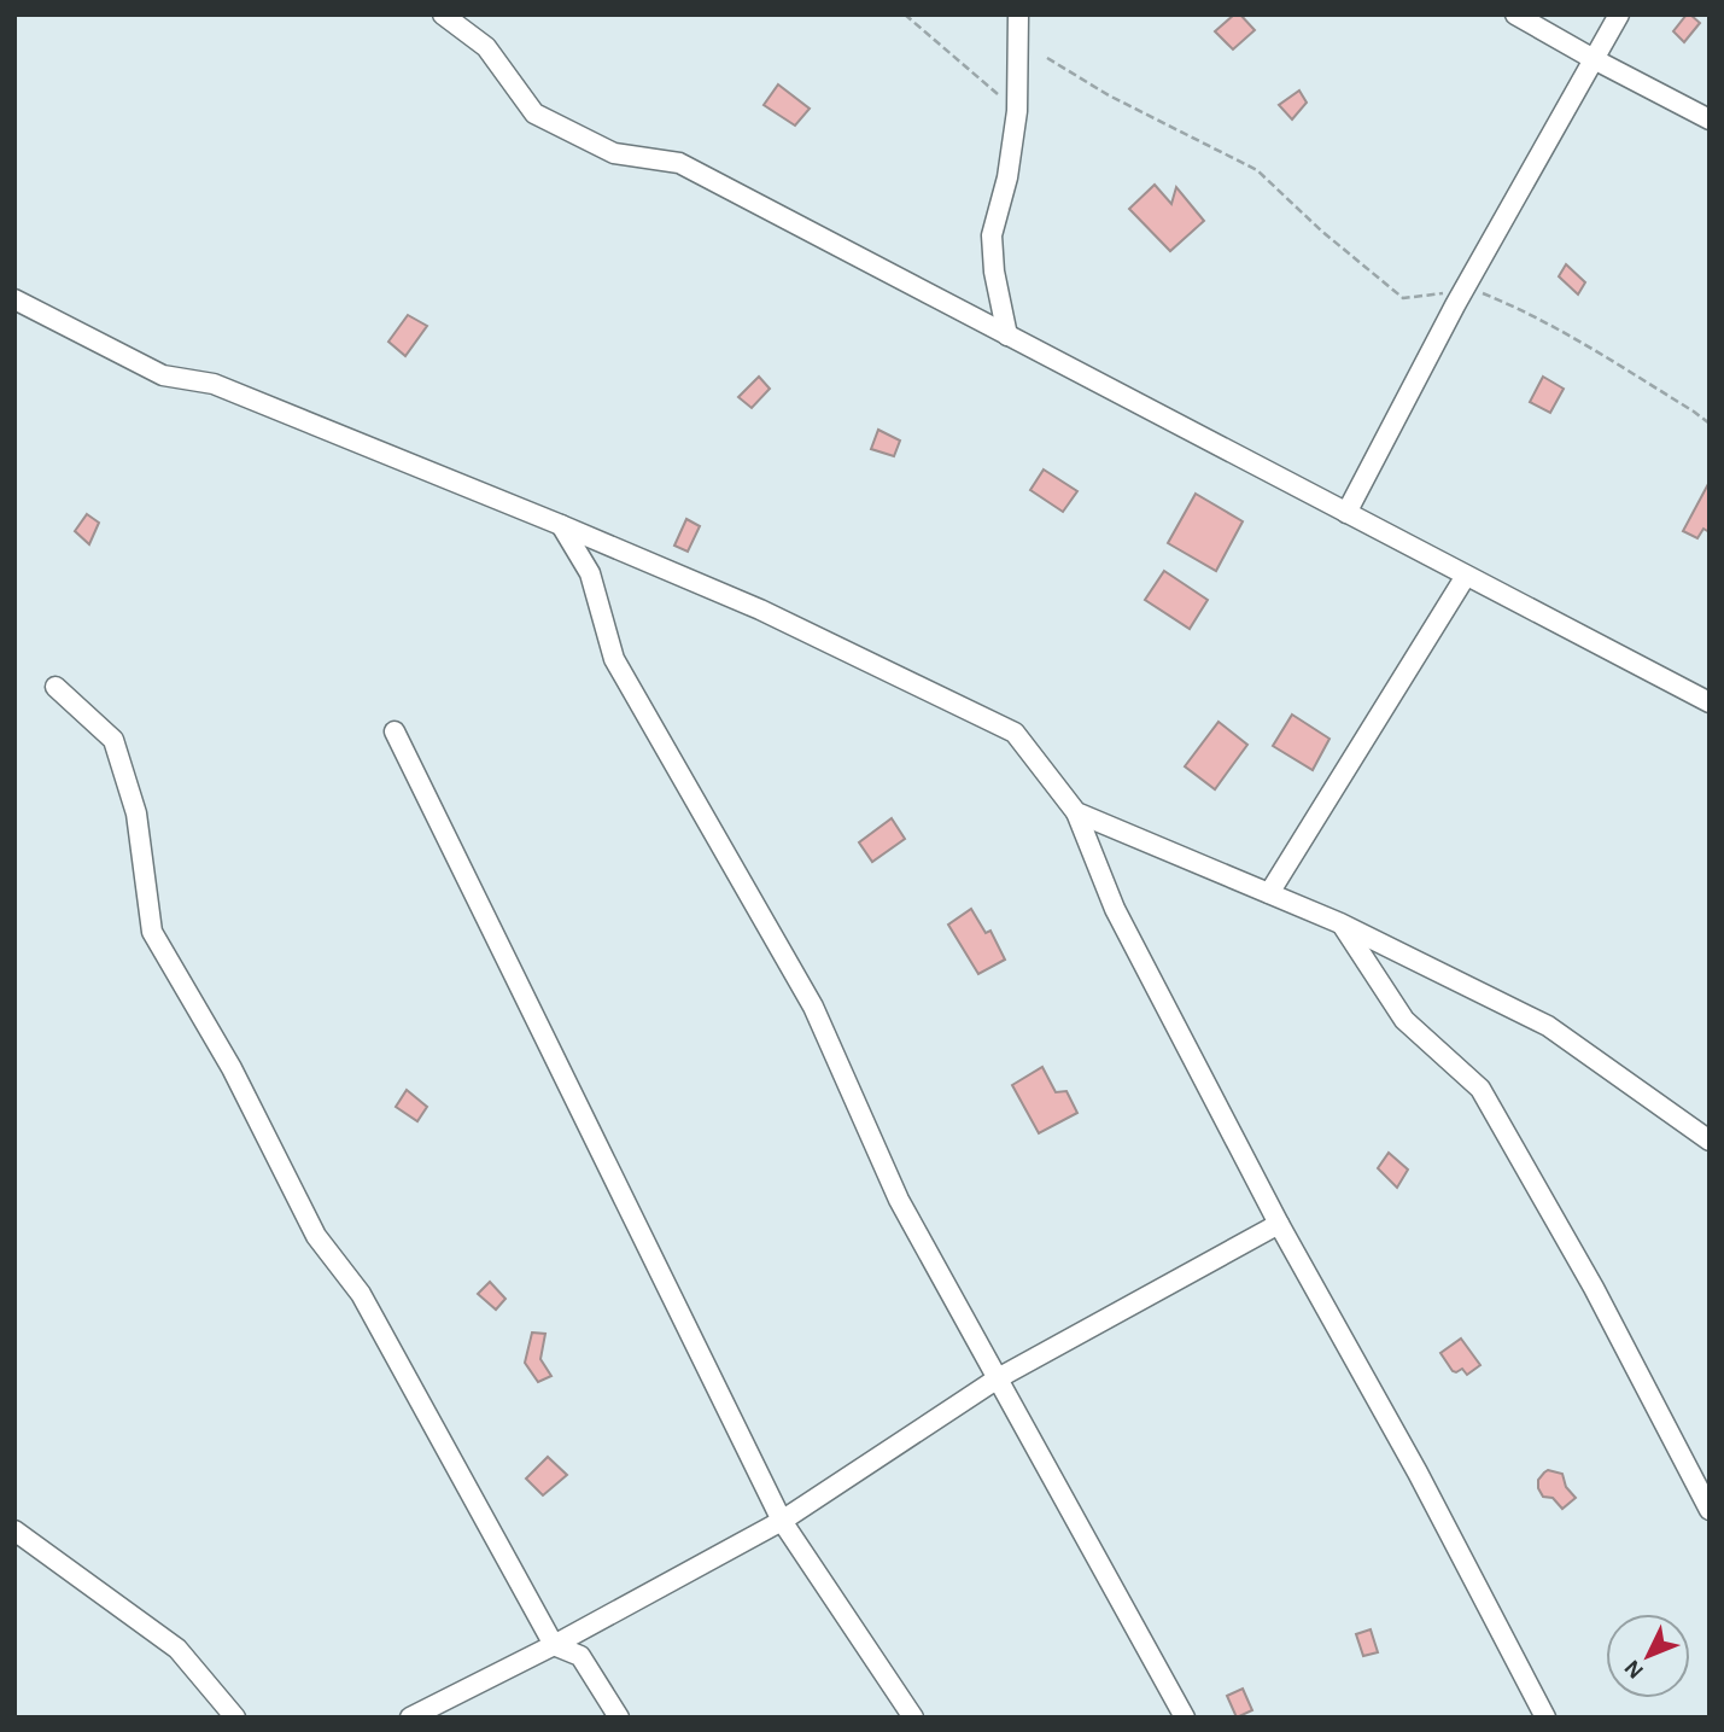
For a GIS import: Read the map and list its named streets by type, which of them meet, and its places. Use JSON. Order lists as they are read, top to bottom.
{
  "north": "bottom left"
}
